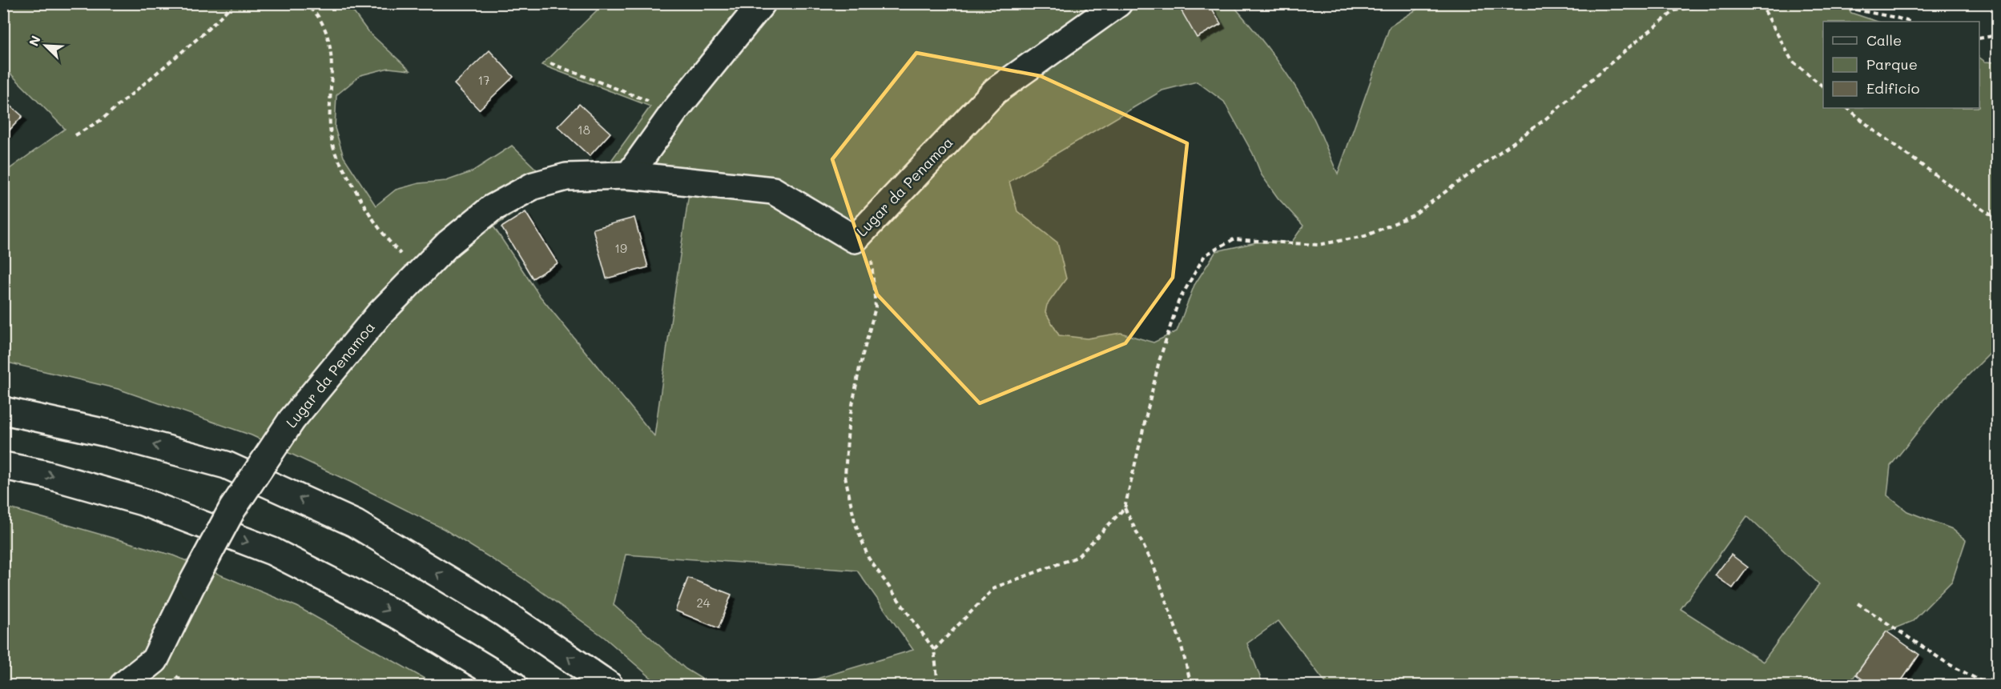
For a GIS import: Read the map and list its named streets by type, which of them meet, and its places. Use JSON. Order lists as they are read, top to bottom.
{
  "streets": {
    "main road": ["Lugar da Penamoa"]
  },
  "house_numbers": [
    "17",
    "18",
    "19",
    "24"
  ],
  "legend": ["Calle", "Parque", "Edificio"],
  "north": "top left"
}
